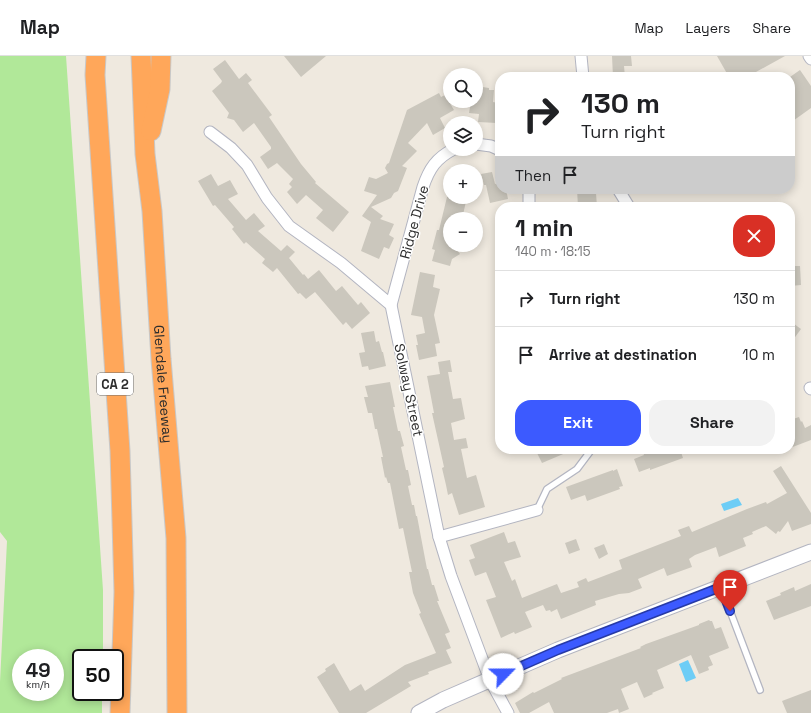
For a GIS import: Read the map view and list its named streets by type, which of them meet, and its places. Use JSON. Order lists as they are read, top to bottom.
{
  "streets": {
    "highway": ["CA 2", "Glendale Freeway"],
    "street": ["Ridge Drive", "Solway Street"]
  },
  "crossings": [
    ["Ridge Drive", "Solway Street"]
  ],
  "page": {
    "header": "Map",
    "nav": ["Map", "Layers", "Share"],
    "map_buttons": ["+", "−"],
    "turn": ["130 m", "Turn right"],
    "then": "Then",
    "heading": ["1 min", "140 m · 18:15"],
    "list": [
      {
        "name": "Turn right",
        "value": "130 m"
      },
      {
        "name": "Arrive at destination",
        "value": "10 m"
      }
    ],
    "buttons": ["Exit", "Share"],
    "speed": "49 km/h",
    "limit": "50"
  }
}
